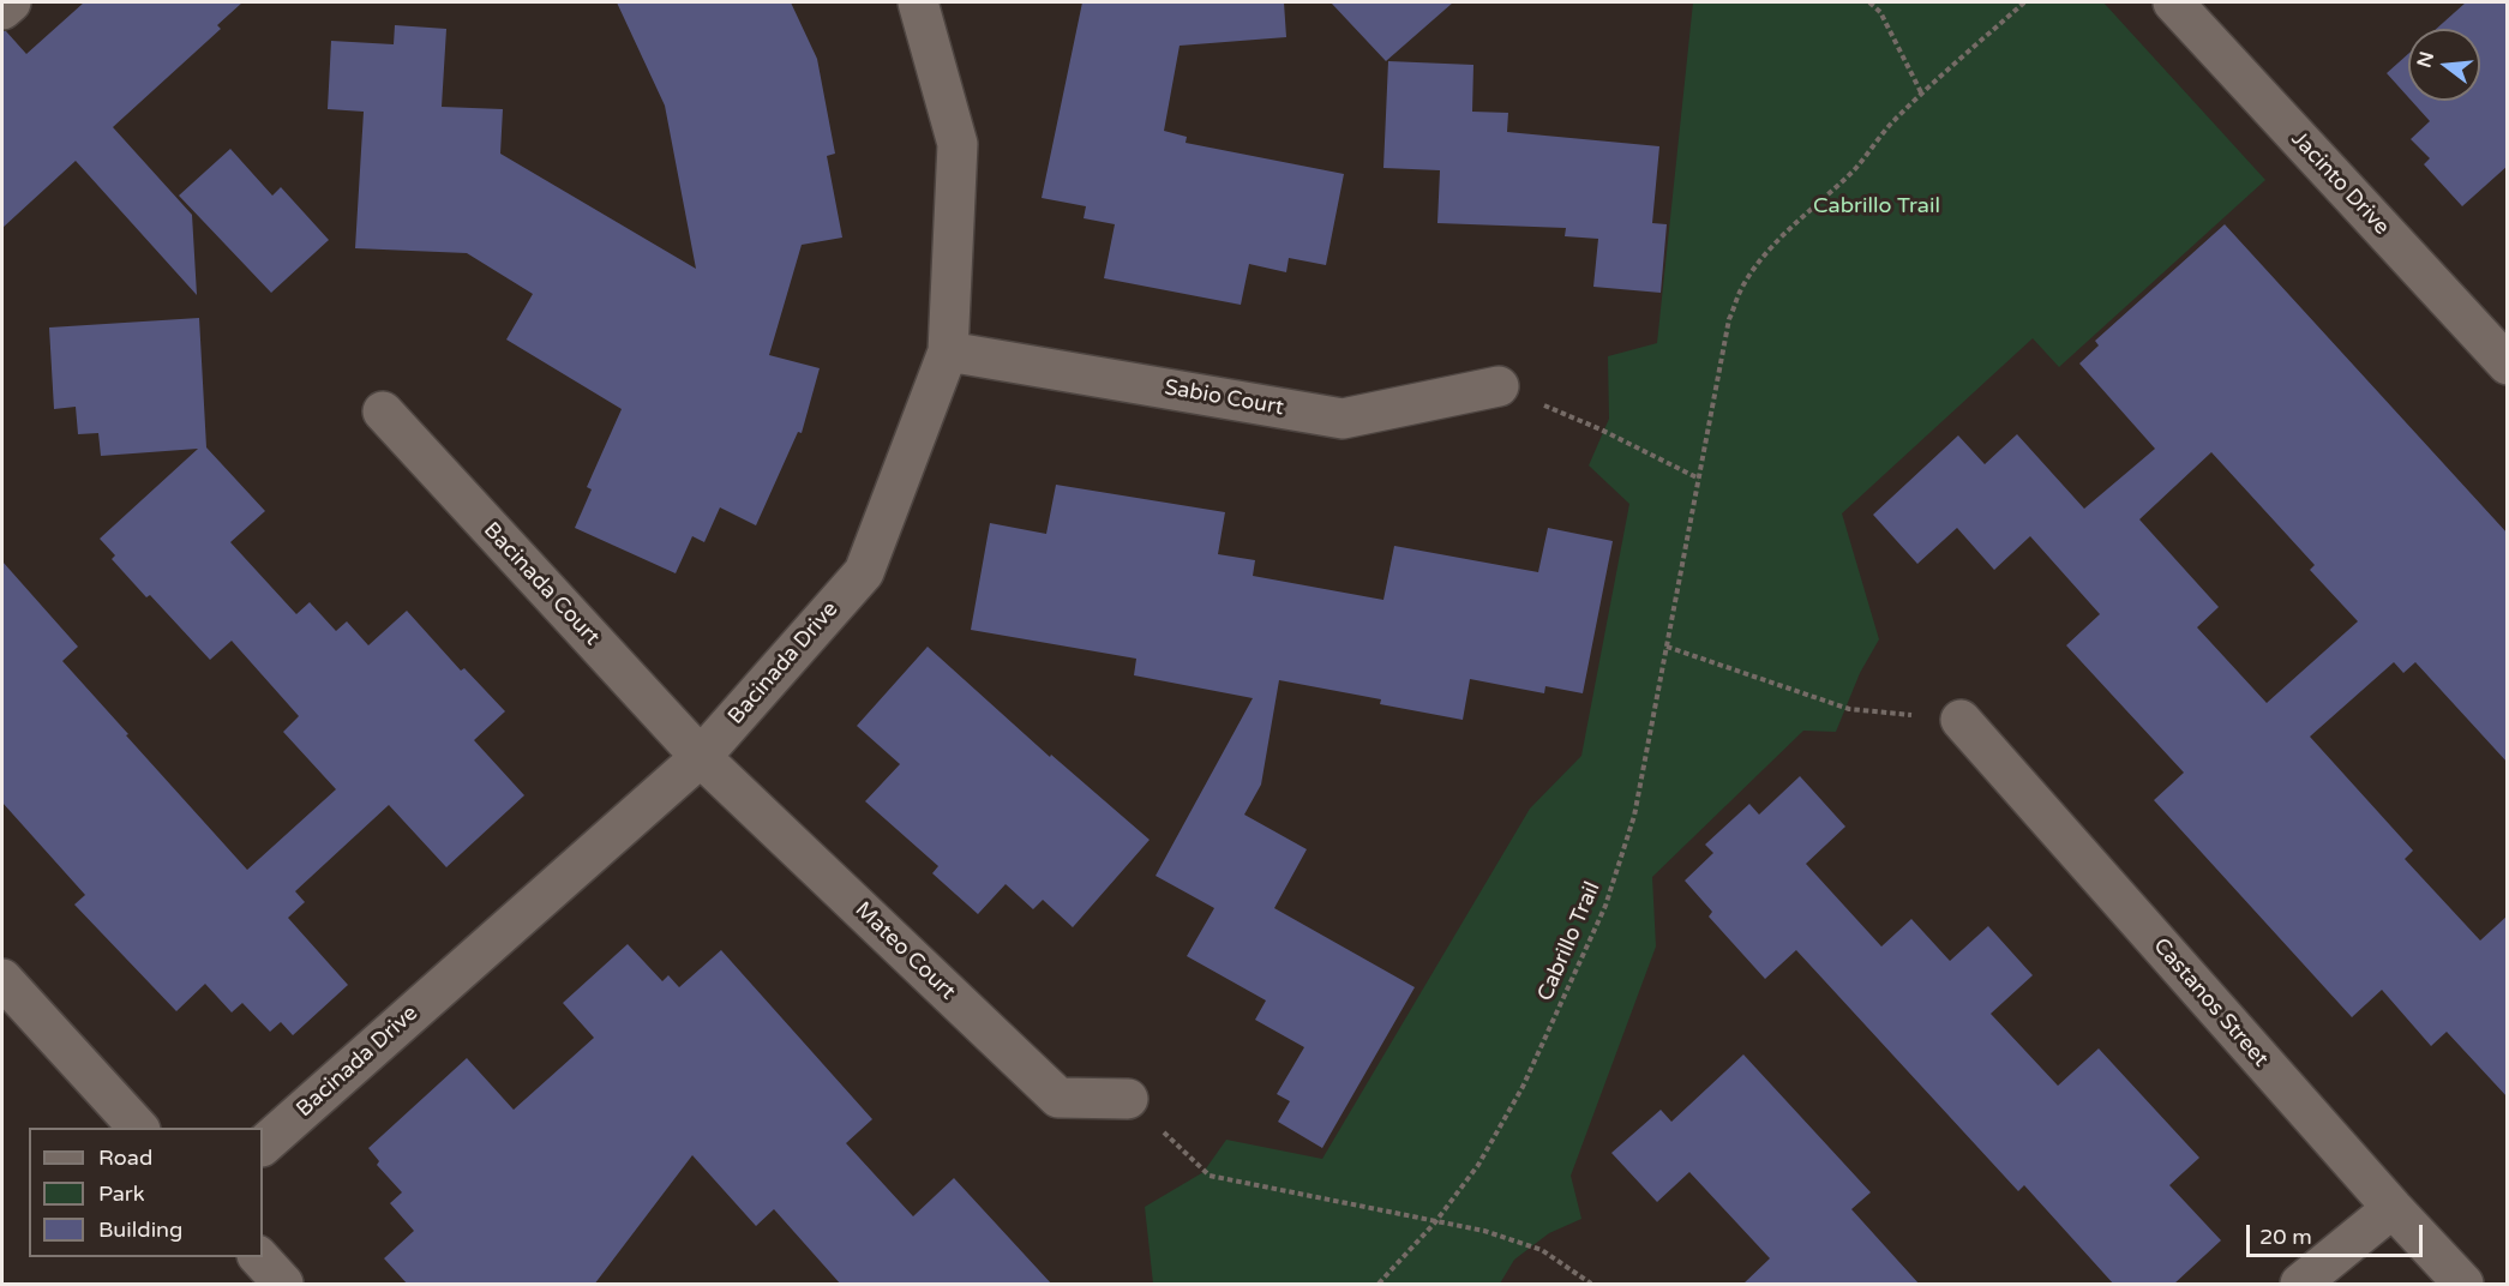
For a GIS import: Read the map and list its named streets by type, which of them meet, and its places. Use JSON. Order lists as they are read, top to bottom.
{
  "streets": {
    "street": [
      "Jacinto Drive",
      "Sabio Court",
      "Bacinada Court",
      "Bacinada Drive",
      "Mateo Court",
      "Castanos Street"
    ],
    "path": ["Cabrillo Trail"]
  },
  "crossings": [
    ["Sabio Court", "Bacinada Drive"],
    ["Bacinada Court", "Bacinada Drive"],
    ["Bacinada Court", "Mateo Court"],
    ["Bacinada Drive", "Mateo Court"]
  ],
  "parks": ["Cabrillo Trail"],
  "legend": ["Road", "Park", "Building"],
  "scale_bar": "20 m",
  "north": "left"
}
